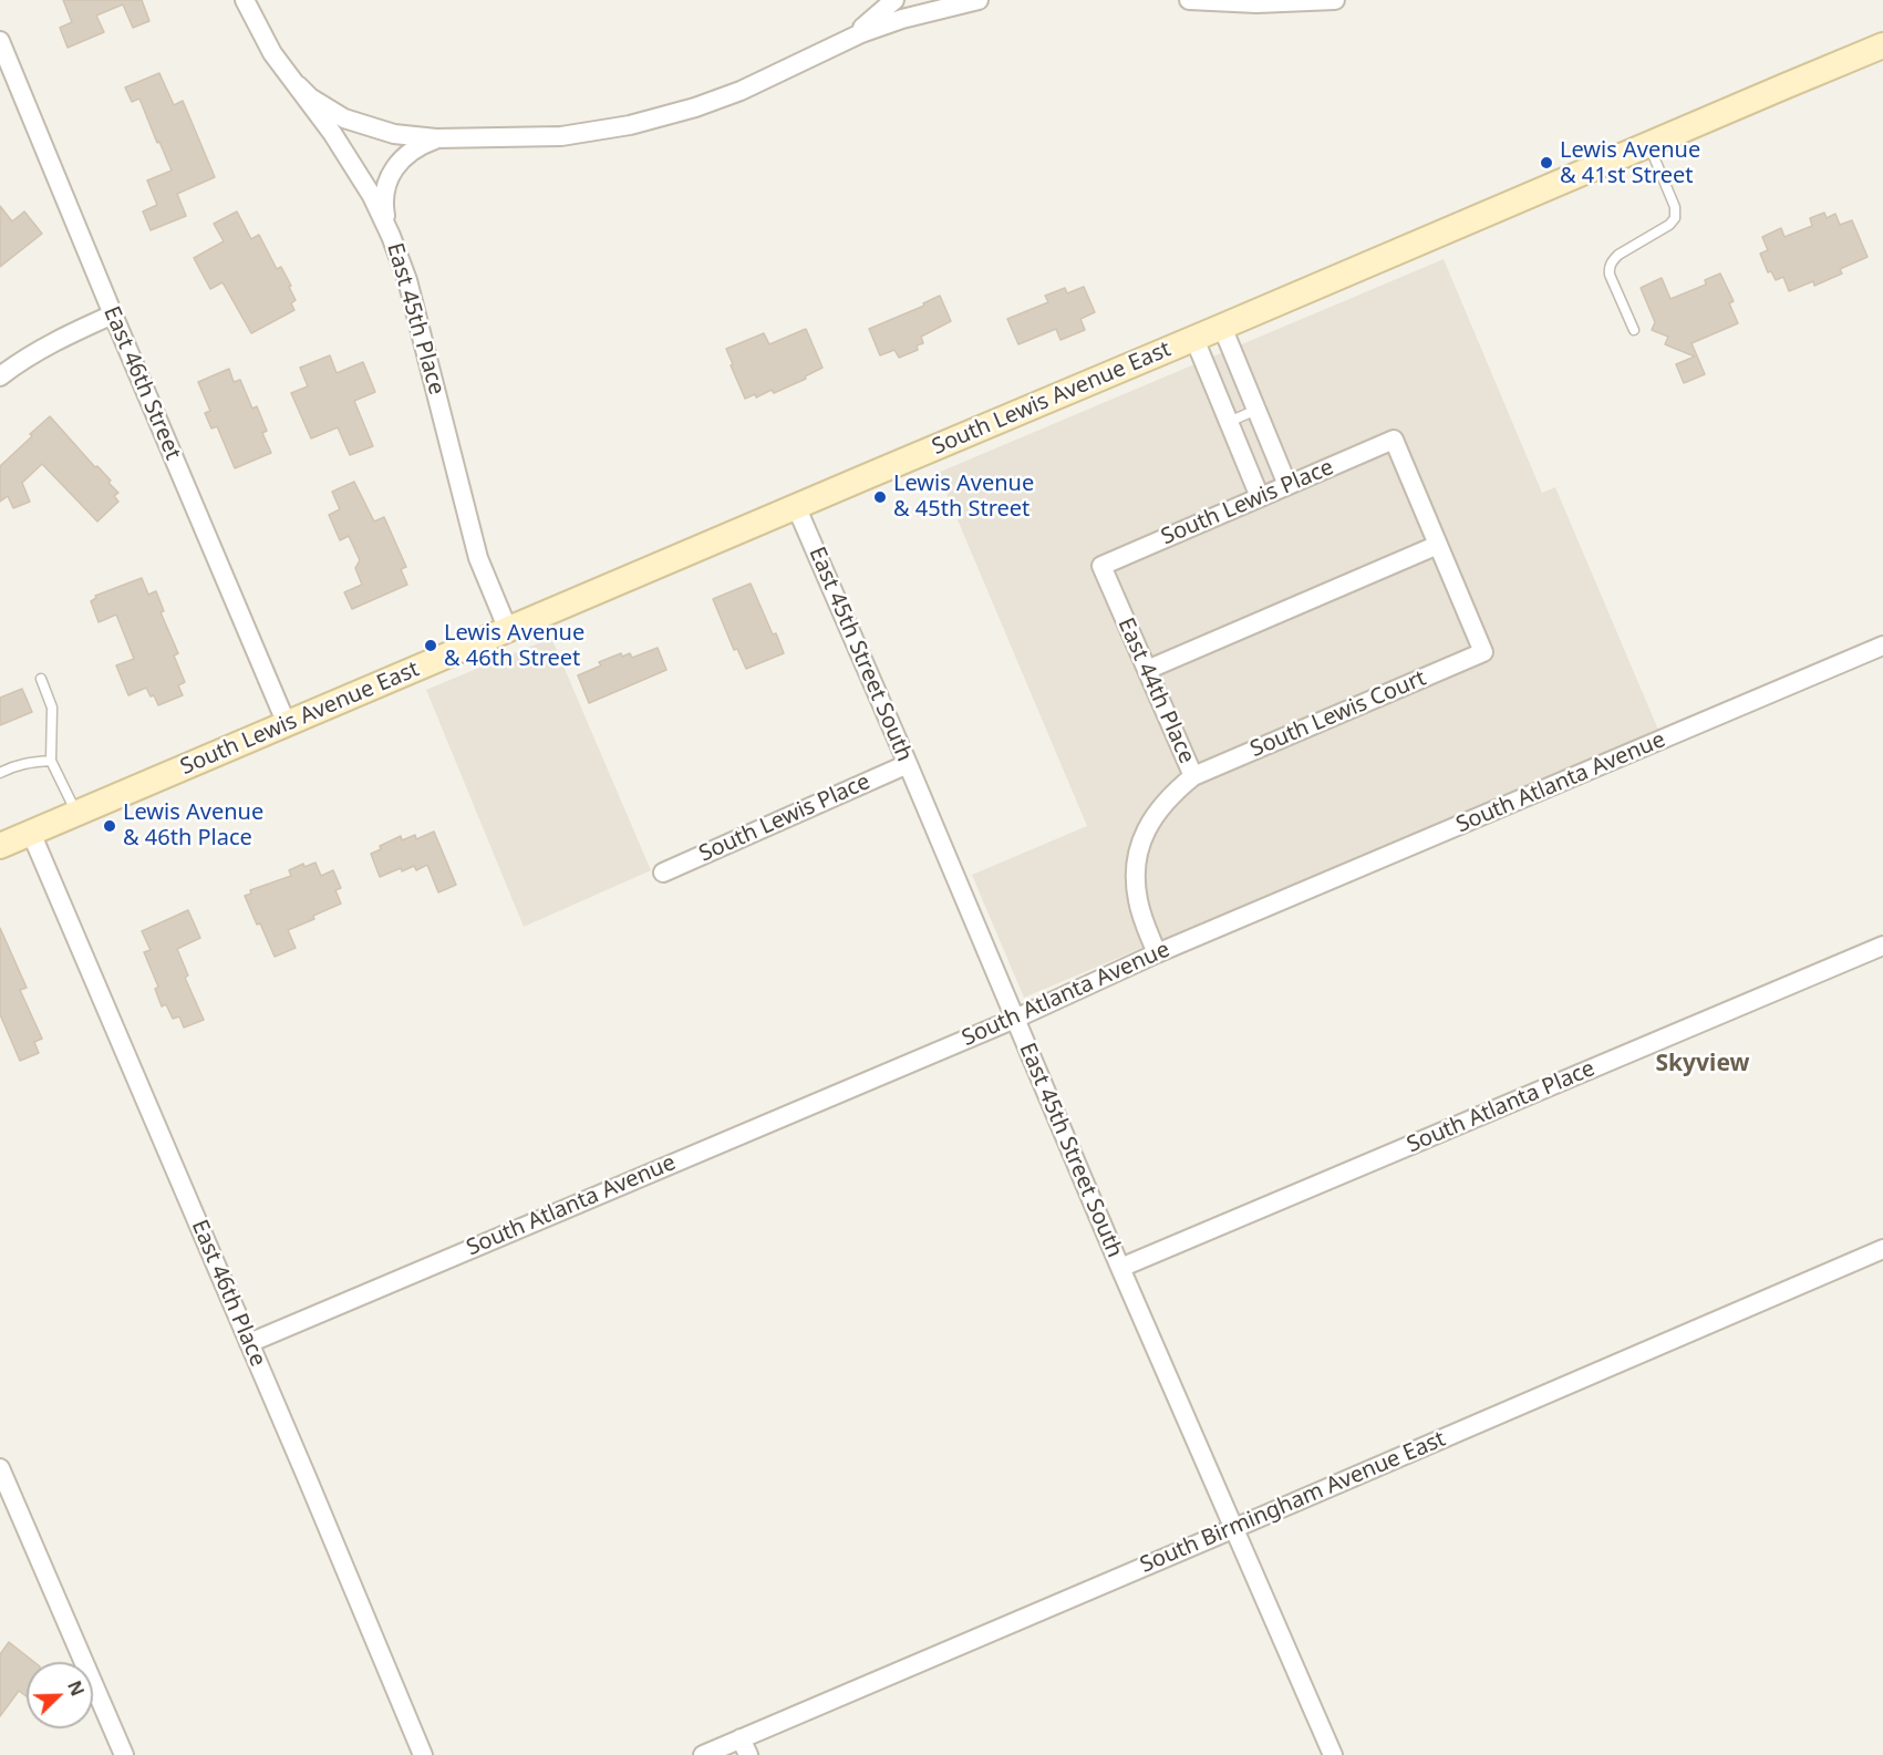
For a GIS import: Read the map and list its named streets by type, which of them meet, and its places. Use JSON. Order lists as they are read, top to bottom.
{
  "streets": {
    "main road": ["South Lewis Avenue East"],
    "street": [
      "East 45th Place",
      "East 46th Street",
      "South Lewis Place",
      "East 45th Street South",
      "East 44th Place",
      "South Lewis Court",
      "South Atlanta Avenue",
      "South Atlanta Place",
      "East 46th Place",
      "South Birmingham Avenue East"
    ]
  },
  "crossings": [
    ["East 45th Place", "South Lewis Avenue East"],
    ["East 46th Street", "South Lewis Avenue East"],
    ["South Lewis Avenue East", "East 45th Street South"],
    ["South Lewis Avenue East", "East 46th Place"],
    ["South Lewis Place", "East 45th Street South"],
    ["South Lewis Place", "East 44th Place"],
    ["South Lewis Place", "South Lewis Court"],
    ["East 45th Street South", "South Atlanta Avenue"],
    ["East 45th Street South", "South Atlanta Place"],
    ["East 45th Street South", "South Birmingham Avenue East"],
    ["East 44th Place", "South Lewis Court"],
    ["East 44th Place", "South Atlanta Avenue"],
    ["South Atlanta Avenue", "East 46th Place"]
  ],
  "districts": ["Skyview"],
  "places": [
    "Lewis Avenue & 41st Street",
    "Lewis Avenue & 45th Street",
    "Lewis Avenue & 46th Street",
    "Lewis Avenue & 46th Place"
  ],
  "north": "top right"
}
